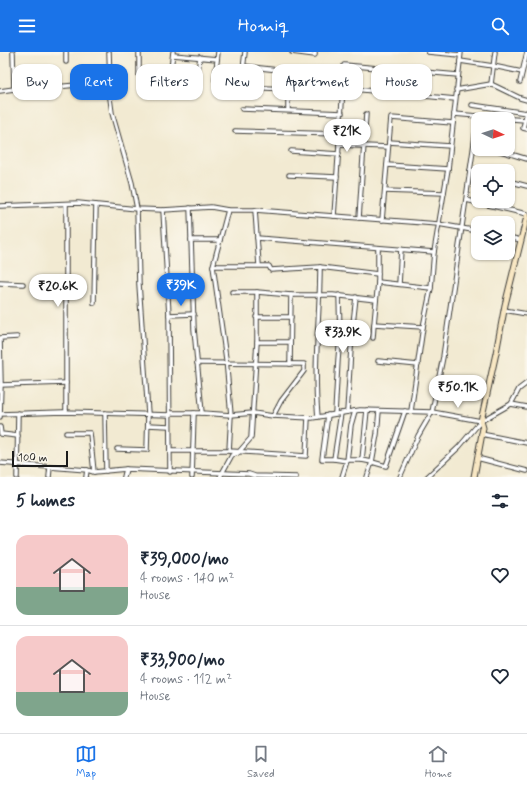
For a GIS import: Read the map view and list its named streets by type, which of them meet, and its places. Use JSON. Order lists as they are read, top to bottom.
{
  "scale_bar": "100 m",
  "north": "right",
  "page": {
    "header": "Homiq",
    "chip": [
      "Buy",
      "Rent",
      "Filters",
      "New",
      "Apartment",
      "House"
    ],
    "price": [
      "₹21K",
      "₹39K",
      "₹20.6K",
      "₹33.9K",
      "₹50.1K"
    ],
    "scale": "100 m",
    "heading": "5 homes",
    "list": [
      {
        "name": "₹39,000/mo",
        "note": "4 rooms · 140 m² · House"
      },
      {
        "name": "₹33,900/mo",
        "note": "4 rooms · 112 m² · House"
      }
    ],
    "tabs": ["Map", "Saved", "Home"]
  }
}
